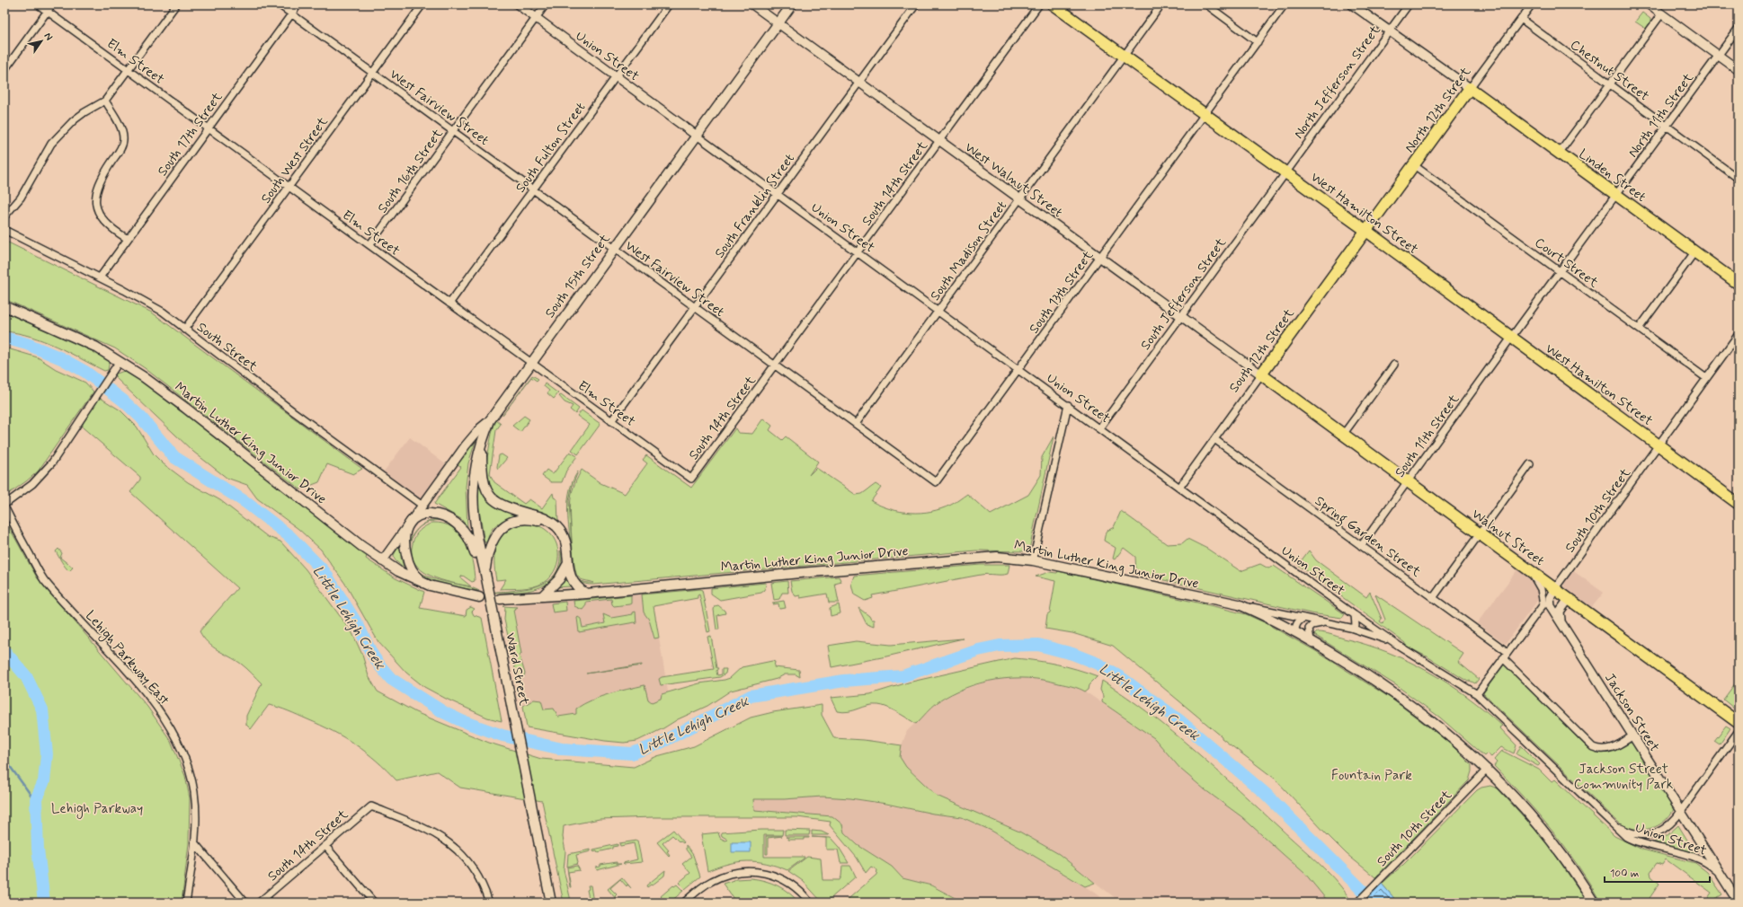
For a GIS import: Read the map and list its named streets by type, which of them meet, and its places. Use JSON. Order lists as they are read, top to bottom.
{
  "streets": {
    "main road": [
      "North 12th Street",
      "Linden Street",
      "West Hamilton Street",
      "South 15th Street",
      "South 12th Street",
      "Martin Luther King Junior Drive",
      "Walnut Street",
      "Ward Street"
    ],
    "street": [
      "Union Street",
      "Elm Street",
      "Chestnut Street",
      "North Jefferson Street",
      "West Fairview Street",
      "North 11th Street",
      "South 17th Street",
      "South Fulton Street",
      "South West Street",
      "South 16th Street",
      "West Walnut Street",
      "South 14th Street",
      "South Franklin Street",
      "South Madison Street",
      "Court Street",
      "South 13th Street",
      "South Jefferson Street",
      "South Street",
      "South 11th Street",
      "South 10th Street",
      "Spring Garden Street",
      "Lehigh Parkway East",
      "Jackson Street"
    ]
  },
  "crossings": [
    ["Union Street", "South Fulton Street"],
    ["Union Street", "South 16th Street"],
    ["Union Street", "South 14th Street"],
    ["Union Street", "South Franklin Street"],
    ["Union Street", "South Madison Street"],
    ["Union Street", "South 15th Street"],
    ["Union Street", "South 13th Street"],
    ["Union Street", "South Jefferson Street"],
    ["Union Street", "South 12th Street"],
    ["Union Street", "Jackson Street"],
    ["Elm Street", "South 17th Street"],
    ["Elm Street", "South Fulton Street"],
    ["Elm Street", "South West Street"],
    ["Elm Street", "South 16th Street"],
    ["Elm Street", "South 14th Street"],
    ["Elm Street", "South Franklin Street"],
    ["Elm Street", "South 15th Street"],
    ["Chestnut Street", "North 12th Street"],
    ["Chestnut Street", "North 11th Street"],
    ["North Jefferson Street", "West Hamilton Street"],
    ["North Jefferson Street", "South Jefferson Street"],
    ["West Fairview Street", "South 17th Street"],
    ["West Fairview Street", "South Fulton Street"],
    ["West Fairview Street", "South West Street"],
    ["West Fairview Street", "South 16th Street"],
    ["West Fairview Street", "South 14th Street"],
    ["West Fairview Street", "South Franklin Street"],
    ["West Fairview Street", "South Madison Street"],
    ["West Fairview Street", "South 15th Street"],
    ["West Fairview Street", "South 13th Street"],
    ["North 12th Street", "Linden Street"],
    ["North 12th Street", "West Hamilton Street"],
    ["North 12th Street", "Court Street"],
    ["North 12th Street", "South 12th Street"],
    ["North 11th Street", "Linden Street"],
    ["North 11th Street", "West Hamilton Street"],
    ["North 11th Street", "Court Street"],
    ["North 11th Street", "South 11th Street"],
    ["South 17th Street", "South Street"],
    ["South West Street", "South Street"],
    ["West Walnut Street", "South 14th Street"],
    ["West Walnut Street", "South Franklin Street"],
    ["West Walnut Street", "South Madison Street"],
    ["West Walnut Street", "South 15th Street"],
    ["West Walnut Street", "South 13th Street"],
    ["West Walnut Street", "South Jefferson Street"],
    ["West Walnut Street", "South 12th Street"],
    ["West Walnut Street", "Walnut Street"],
    ["West Hamilton Street", "South Madison Street"],
    ["West Hamilton Street", "South 13th Street"],
    ["West Hamilton Street", "South Jefferson Street"],
    ["West Hamilton Street", "South 12th Street"],
    ["West Hamilton Street", "South 11th Street"],
    ["West Hamilton Street", "South 10th Street"],
    ["Court Street", "South 10th Street"],
    ["South 15th Street", "South Street"],
    ["South 15th Street", "Martin Luther King Junior Drive"],
    ["South 15th Street", "Ward Street"],
    ["South 12th Street", "Spring Garden Street"],
    ["South 12th Street", "Walnut Street"],
    ["South 11th Street", "Spring Garden Street"],
    ["South 11th Street", "Walnut Street"],
    ["Martin Luther King Junior Drive", "South 10th Street"],
    ["Martin Luther King Junior Drive", "Lehigh Parkway East"],
    ["South 10th Street", "Walnut Street"]
  ],
  "water": ["Little Lehigh Creek"],
  "parks": ["Jackson Street Community Park", "Fountain Park", "Lehigh Parkway"],
  "scale_bar": "100 m",
  "north": "top right"
}
